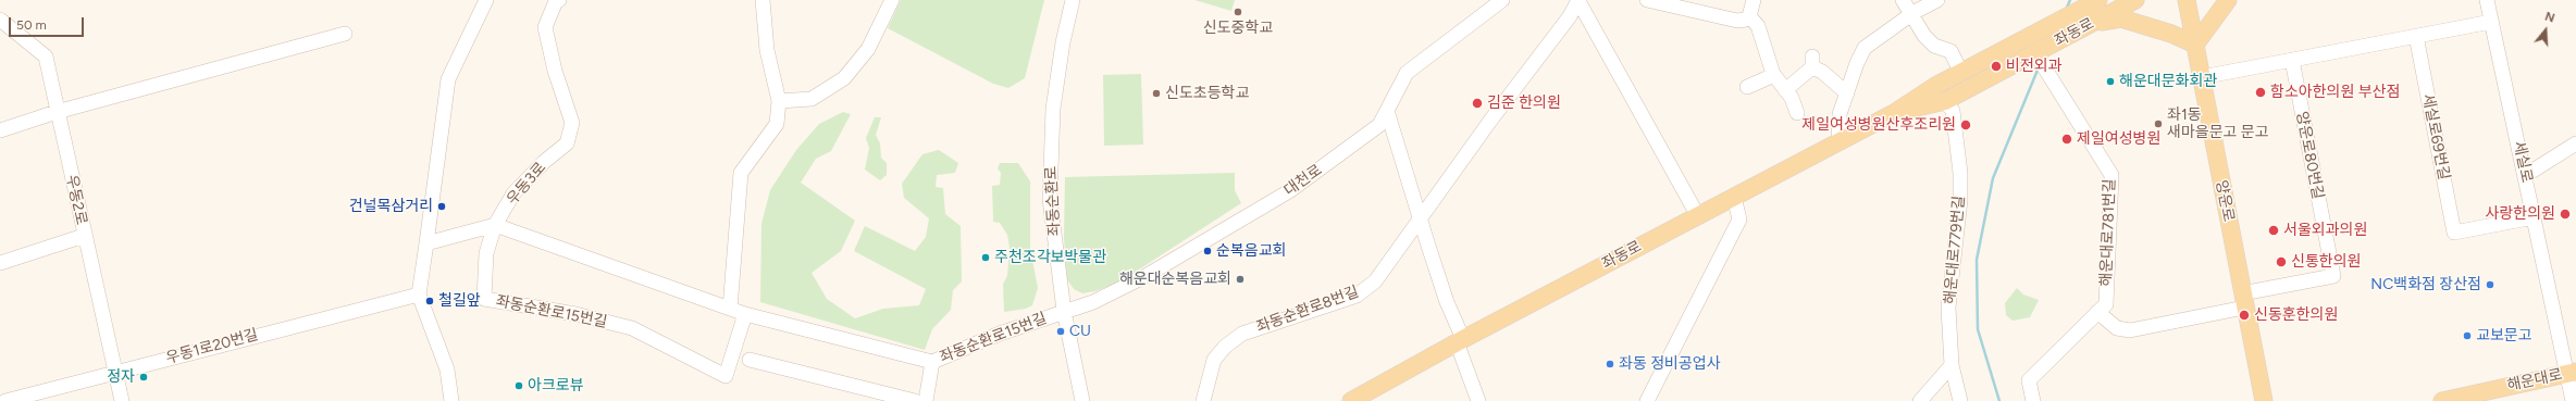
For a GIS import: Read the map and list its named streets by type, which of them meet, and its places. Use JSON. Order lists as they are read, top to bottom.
{
  "streets": {
    "main road": ["좌동로", "양운로", "해운대로"],
    "street": [
      "세실로69번길",
      "양운로80번길",
      "세실로",
      "대천로",
      "우동3로",
      "우동2로",
      "좌동순환로",
      "해운대로781번길",
      "해운대로779번길",
      "좌동순환로8번길",
      "좌동순환로15번길",
      "우동1로20번길"
    ]
  },
  "crossings": [
    ["좌동로", "해운대로781번길"],
    ["좌동로", "해운대로779번길"],
    ["세실로69번길", "세실로"],
    ["양운로80번길", "양운로"],
    ["세실로", "해운대로"],
    ["대천로", "좌동순환로"],
    ["대천로", "좌동순환로15번길"],
    ["우동3로", "좌동순환로15번길"],
    ["우동2로", "우동1로20번길"],
    ["좌동순환로", "좌동순환로15번길"]
  ],
  "places": [
    "신도중학교",
    "비전외과",
    "해운대문화회관",
    "함소아한의원 부산점",
    "신도초등학교",
    "김준 한의원",
    "좌1동 새마을문고 문고",
    "제일여성병원산후조리원",
    "제일여성병원",
    "건널목삼거리",
    "사랑한의원",
    "서울외과의원",
    "순복음교회",
    "주천조각보박물관",
    "신통한의원",
    "해운대순복음교회",
    "NC백화점 장산점",
    "철길앞",
    "신동훈한의원",
    "CU",
    "교보문고",
    "좌동 정비공업사",
    "정자",
    "아크로뷰"
  ],
  "scale_bar": "50 m",
  "north": "top"
}
